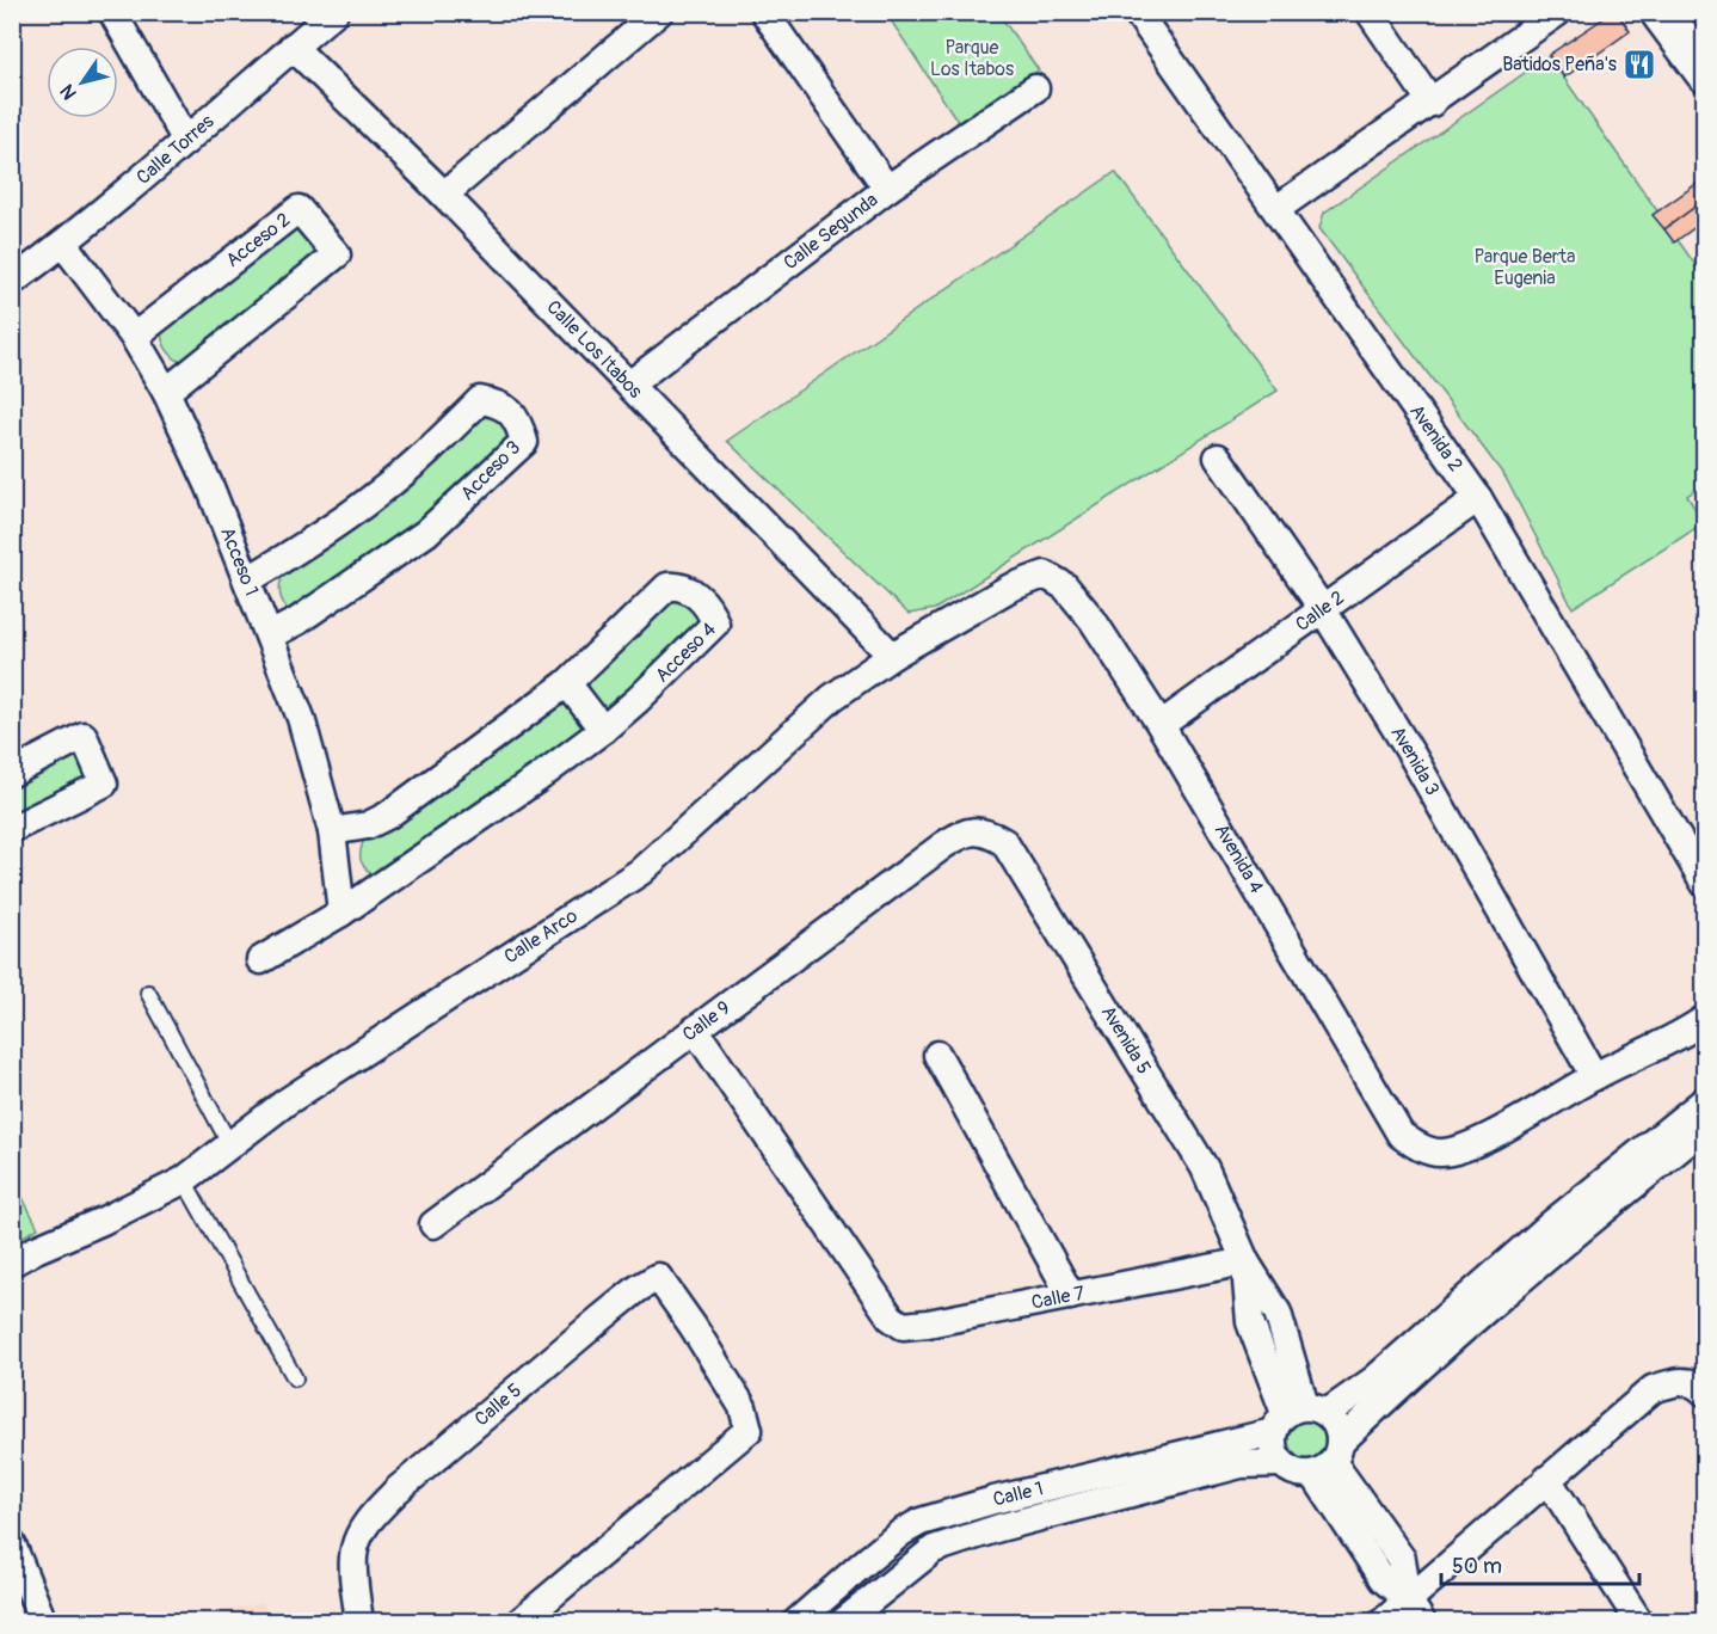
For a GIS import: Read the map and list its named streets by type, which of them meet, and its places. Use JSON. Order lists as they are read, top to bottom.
{
  "streets": {
    "street": [
      "Calle Torres",
      "Calle Segunda",
      "Acceso 2",
      "Calle Los Itabos",
      "Avenida 2",
      "Acceso 3",
      "Acceso 1",
      "Calle 2",
      "Acceso 4",
      "Avenida 3",
      "Avenida 4",
      "Calle Arco",
      "Calle 9",
      "Avenida 5",
      "Calle 7",
      "Calle 5",
      "Calle 1"
    ]
  },
  "crossings": [
    ["Calle Torres", "Calle Los Itabos"],
    ["Calle Torres", "Acceso 1"],
    ["Calle Segunda", "Calle Los Itabos"],
    ["Acceso 2", "Acceso 1"],
    ["Calle Los Itabos", "Calle Arco"],
    ["Avenida 2", "Calle 2"],
    ["Acceso 3", "Acceso 1"],
    ["Acceso 1", "Acceso 4"],
    ["Calle 2", "Avenida 3"],
    ["Calle 2", "Avenida 4"],
    ["Avenida 3", "Avenida 4"],
    ["Avenida 4", "Calle Arco"],
    ["Calle 9", "Avenida 5"],
    ["Calle 9", "Calle 7"],
    ["Avenida 5", "Calle 7"],
    ["Avenida 5", "Calle 1"]
  ],
  "parks": ["Parque Los Itabos", "Parque Berta Eugenia"],
  "places": {
    "restaurant": ["Batidos Peña's"]
  },
  "scale_bar": "50 m",
  "north": "bottom left"
}
